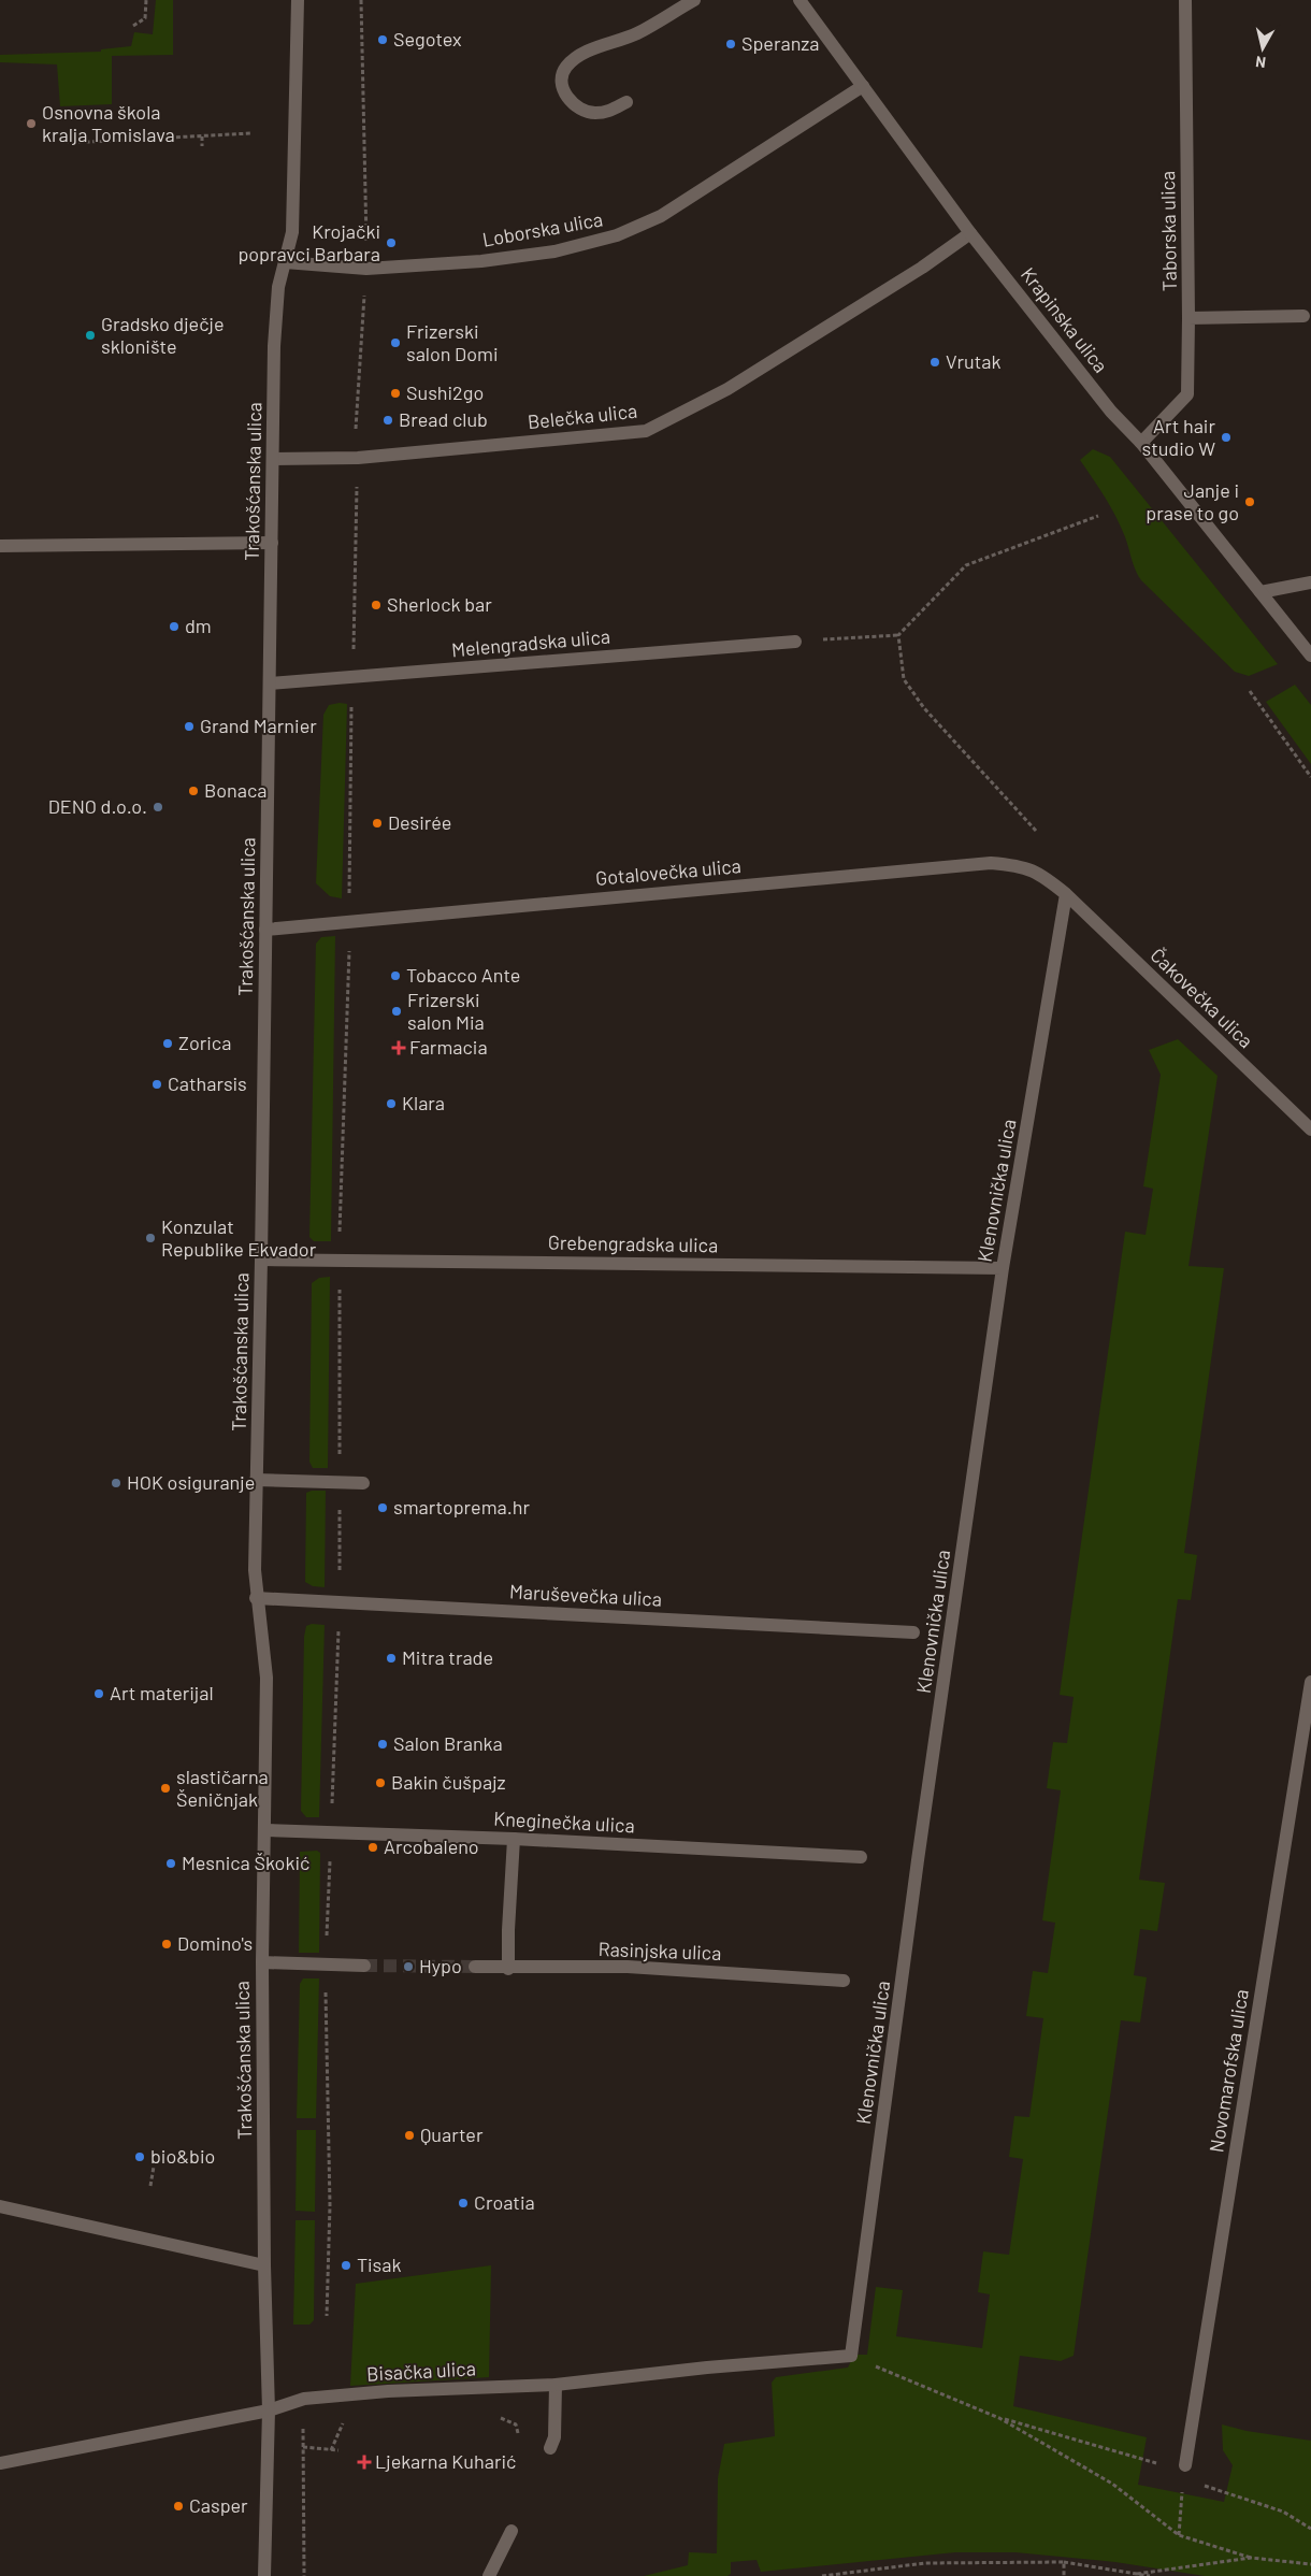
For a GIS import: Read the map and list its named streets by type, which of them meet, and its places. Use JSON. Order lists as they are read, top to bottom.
{
  "streets": {
    "street": [
      "Loborska ulica",
      "Taborska ulica",
      "Krapinska ulica",
      "Belečka ulica",
      "Trakošćanska ulica",
      "Melengradska ulica",
      "Gotalovečka ulica",
      "Čakovečka ulica",
      "Klenovnička ulica",
      "Grebengradska ulica",
      "Maruševečka ulica",
      "Kneginečka ulica",
      "Rasinjska ulica",
      "Novomarofska ulica",
      "Bisačka ulica"
    ]
  },
  "crossings": [
    ["Loborska ulica", "Krapinska ulica"],
    ["Loborska ulica", "Trakošćanska ulica"],
    ["Taborska ulica", "Krapinska ulica"],
    ["Krapinska ulica", "Belečka ulica"],
    ["Belečka ulica", "Trakošćanska ulica"],
    ["Trakošćanska ulica", "Melengradska ulica"],
    ["Trakošćanska ulica", "Gotalovečka ulica"],
    ["Trakošćanska ulica", "Grebengradska ulica"],
    ["Trakošćanska ulica", "Maruševečka ulica"],
    ["Trakošćanska ulica", "Kneginečka ulica"],
    ["Trakošćanska ulica", "Bisačka ulica"],
    ["Gotalovečka ulica", "Čakovečka ulica"],
    ["Gotalovečka ulica", "Klenovnička ulica"],
    ["Čakovečka ulica", "Klenovnička ulica"],
    ["Klenovnička ulica", "Grebengradska ulica"],
    ["Klenovnička ulica", "Bisačka ulica"]
  ],
  "places": {
    "other": [
      "Segotex",
      "Speranza",
      "Osnovna škola kralja Tomislava",
      "Krojački popravci Barbara",
      "Gradsko dječje sklonište",
      "Frizerski salon Domi",
      "Vrutak",
      "Sushi2go",
      "Bread club",
      "Art hair studio W",
      "Janje i prase to go",
      "Sherlock bar",
      "dm",
      "Grand Marnier",
      "Bonaca",
      "DENO d.o.o.",
      "Desirée",
      "Tobacco Ante",
      "Frizerski salon Mia",
      "Zorica",
      "Catharsis",
      "Klara",
      "Konzulat Republike Ekvador",
      "HOK osiguranje",
      "smartoprema.hr",
      "Mitra trade",
      "Art materijal",
      "Salon Branka",
      "Bakin čušpajz",
      "slastičarna Šeničnjak",
      "Arcobaleno",
      "Mesnica Škokić",
      "Domino's",
      "Hypo",
      "Quarter",
      "bio&bio",
      "Croatia",
      "Tisak",
      "Casper"
    ],
    "health": ["Farmacia", "Ljekarna Kuharić"]
  },
  "north": "bottom"
}
